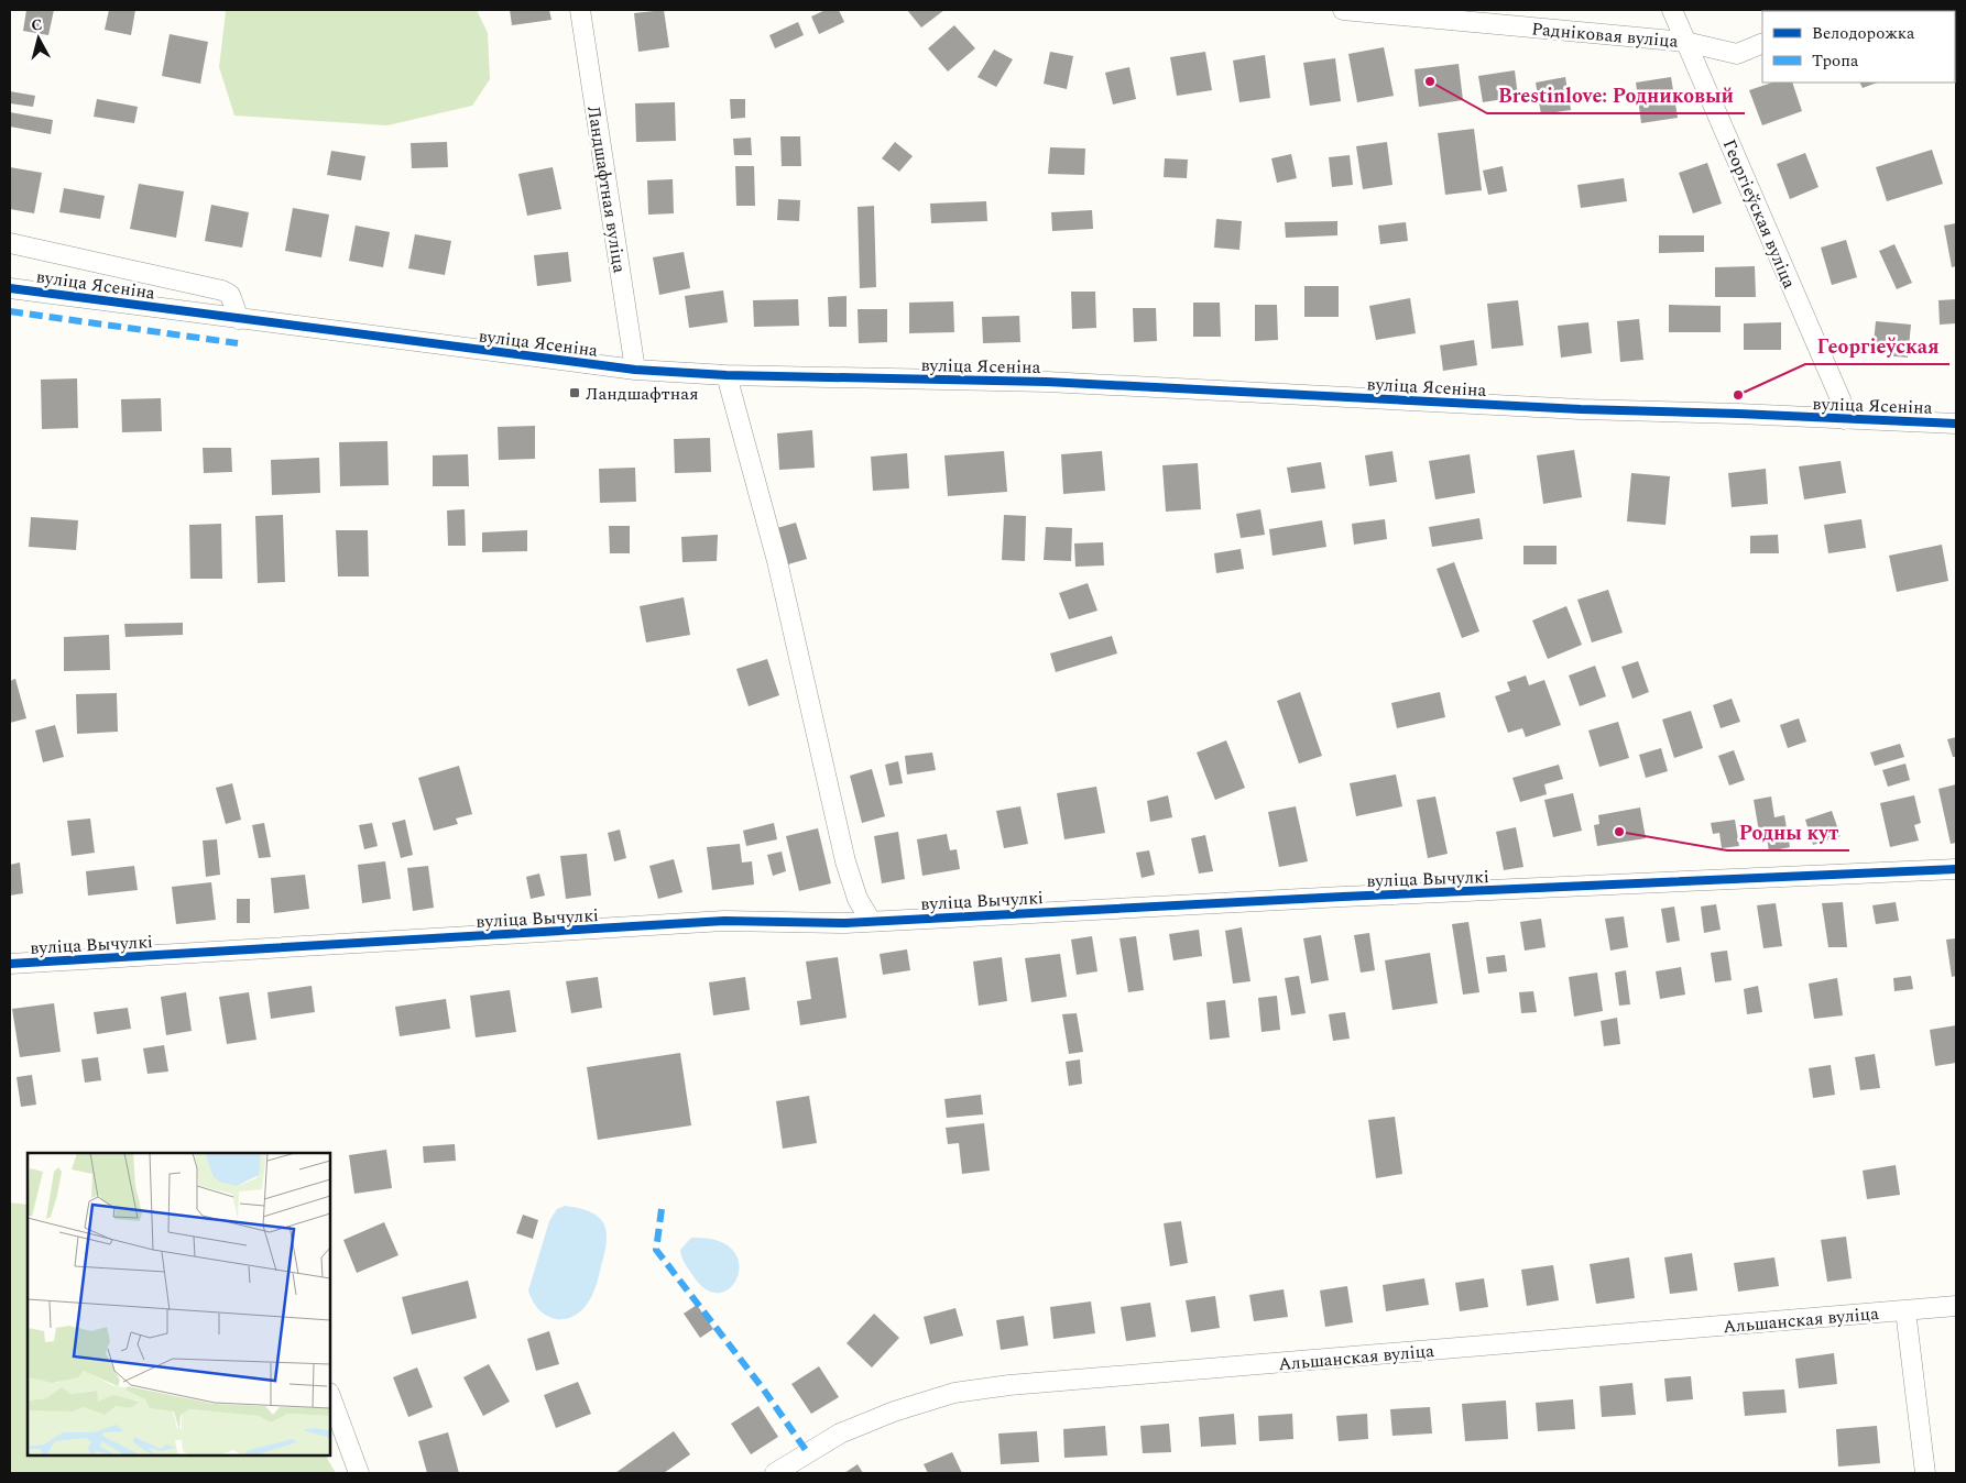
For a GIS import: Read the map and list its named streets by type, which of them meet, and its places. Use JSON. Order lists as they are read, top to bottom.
{
  "streets": {
    "street": [
      "Радніковая вуліца",
      "Ландшафтная вуліца",
      "Георгіеўская вуліца",
      "вуліца Ясеніна",
      "вуліца Вычулкі",
      "Альшанская вуліца"
    ]
  },
  "crossings": [
    ["Радніковая вуліца", "Георгіеўская вуліца"],
    ["Ландшафтная вуліца", "вуліца Ясеніна"],
    ["Георгіеўская вуліца", "вуліца Ясеніна"]
  ],
  "places": {
    "other": ["Brestinlove: Родниковый", "Георгіеўская", "Родны кут"],
    "transit": ["Ландшафтная"]
  },
  "legend": ["Велодорожка", "Тропа"],
  "north": "top"
}
